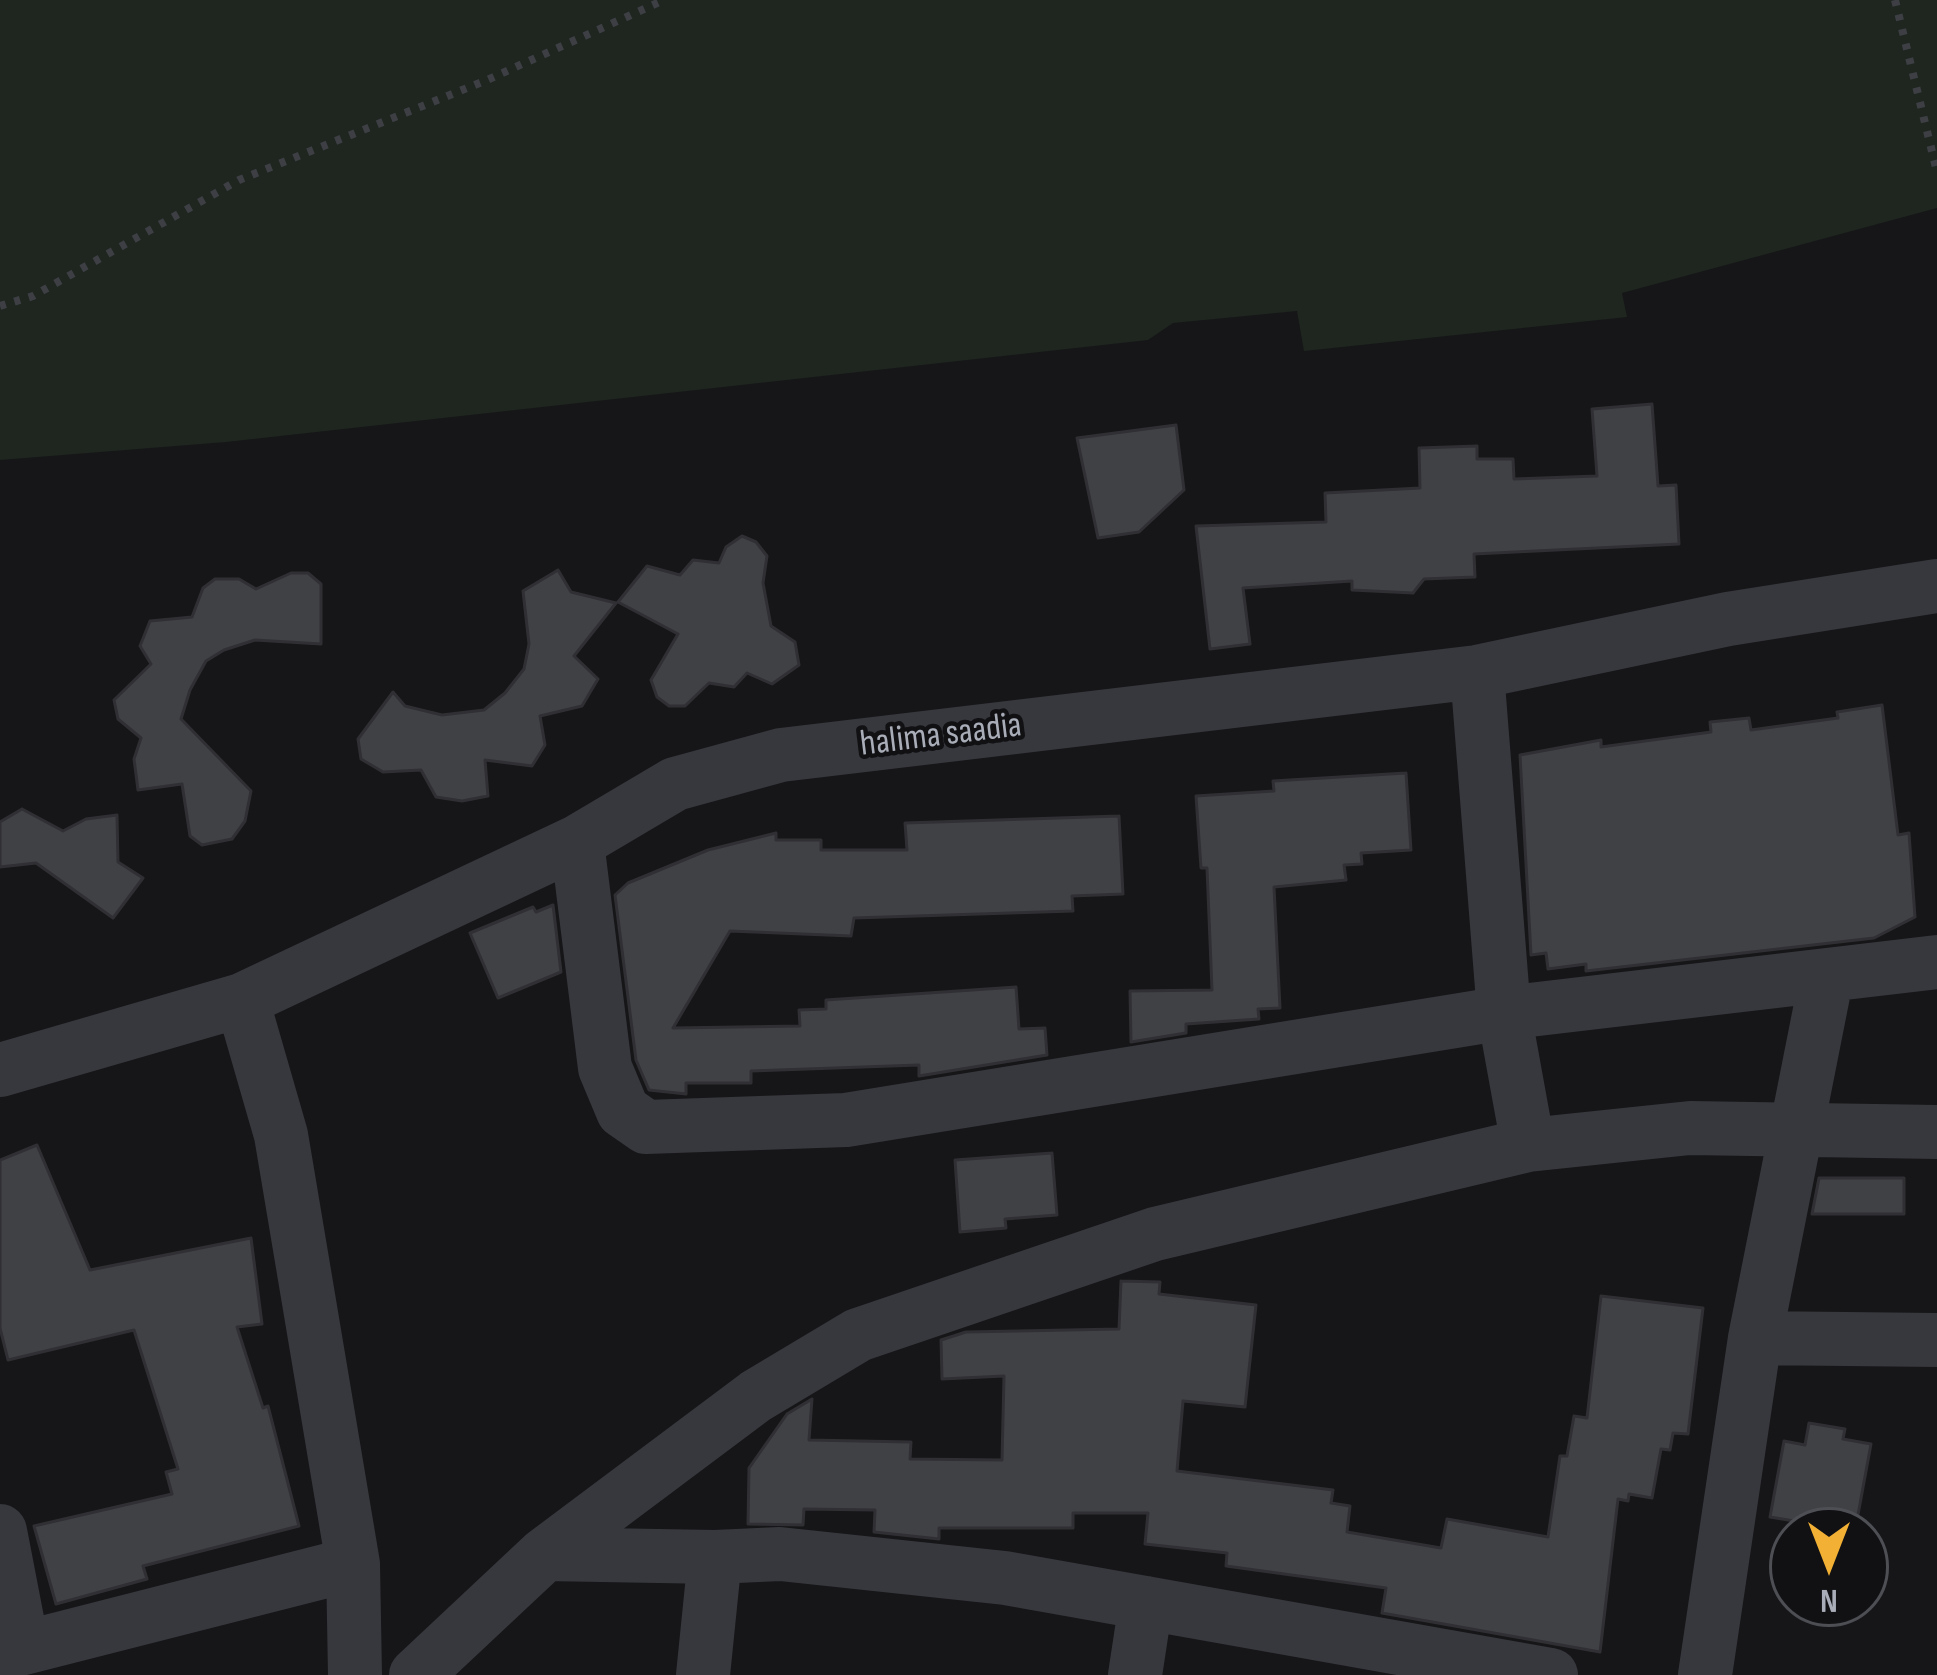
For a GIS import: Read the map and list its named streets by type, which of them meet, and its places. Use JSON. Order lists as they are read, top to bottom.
{
  "streets": {
    "street": ["halima saadia"]
  },
  "north": "bottom"
}
